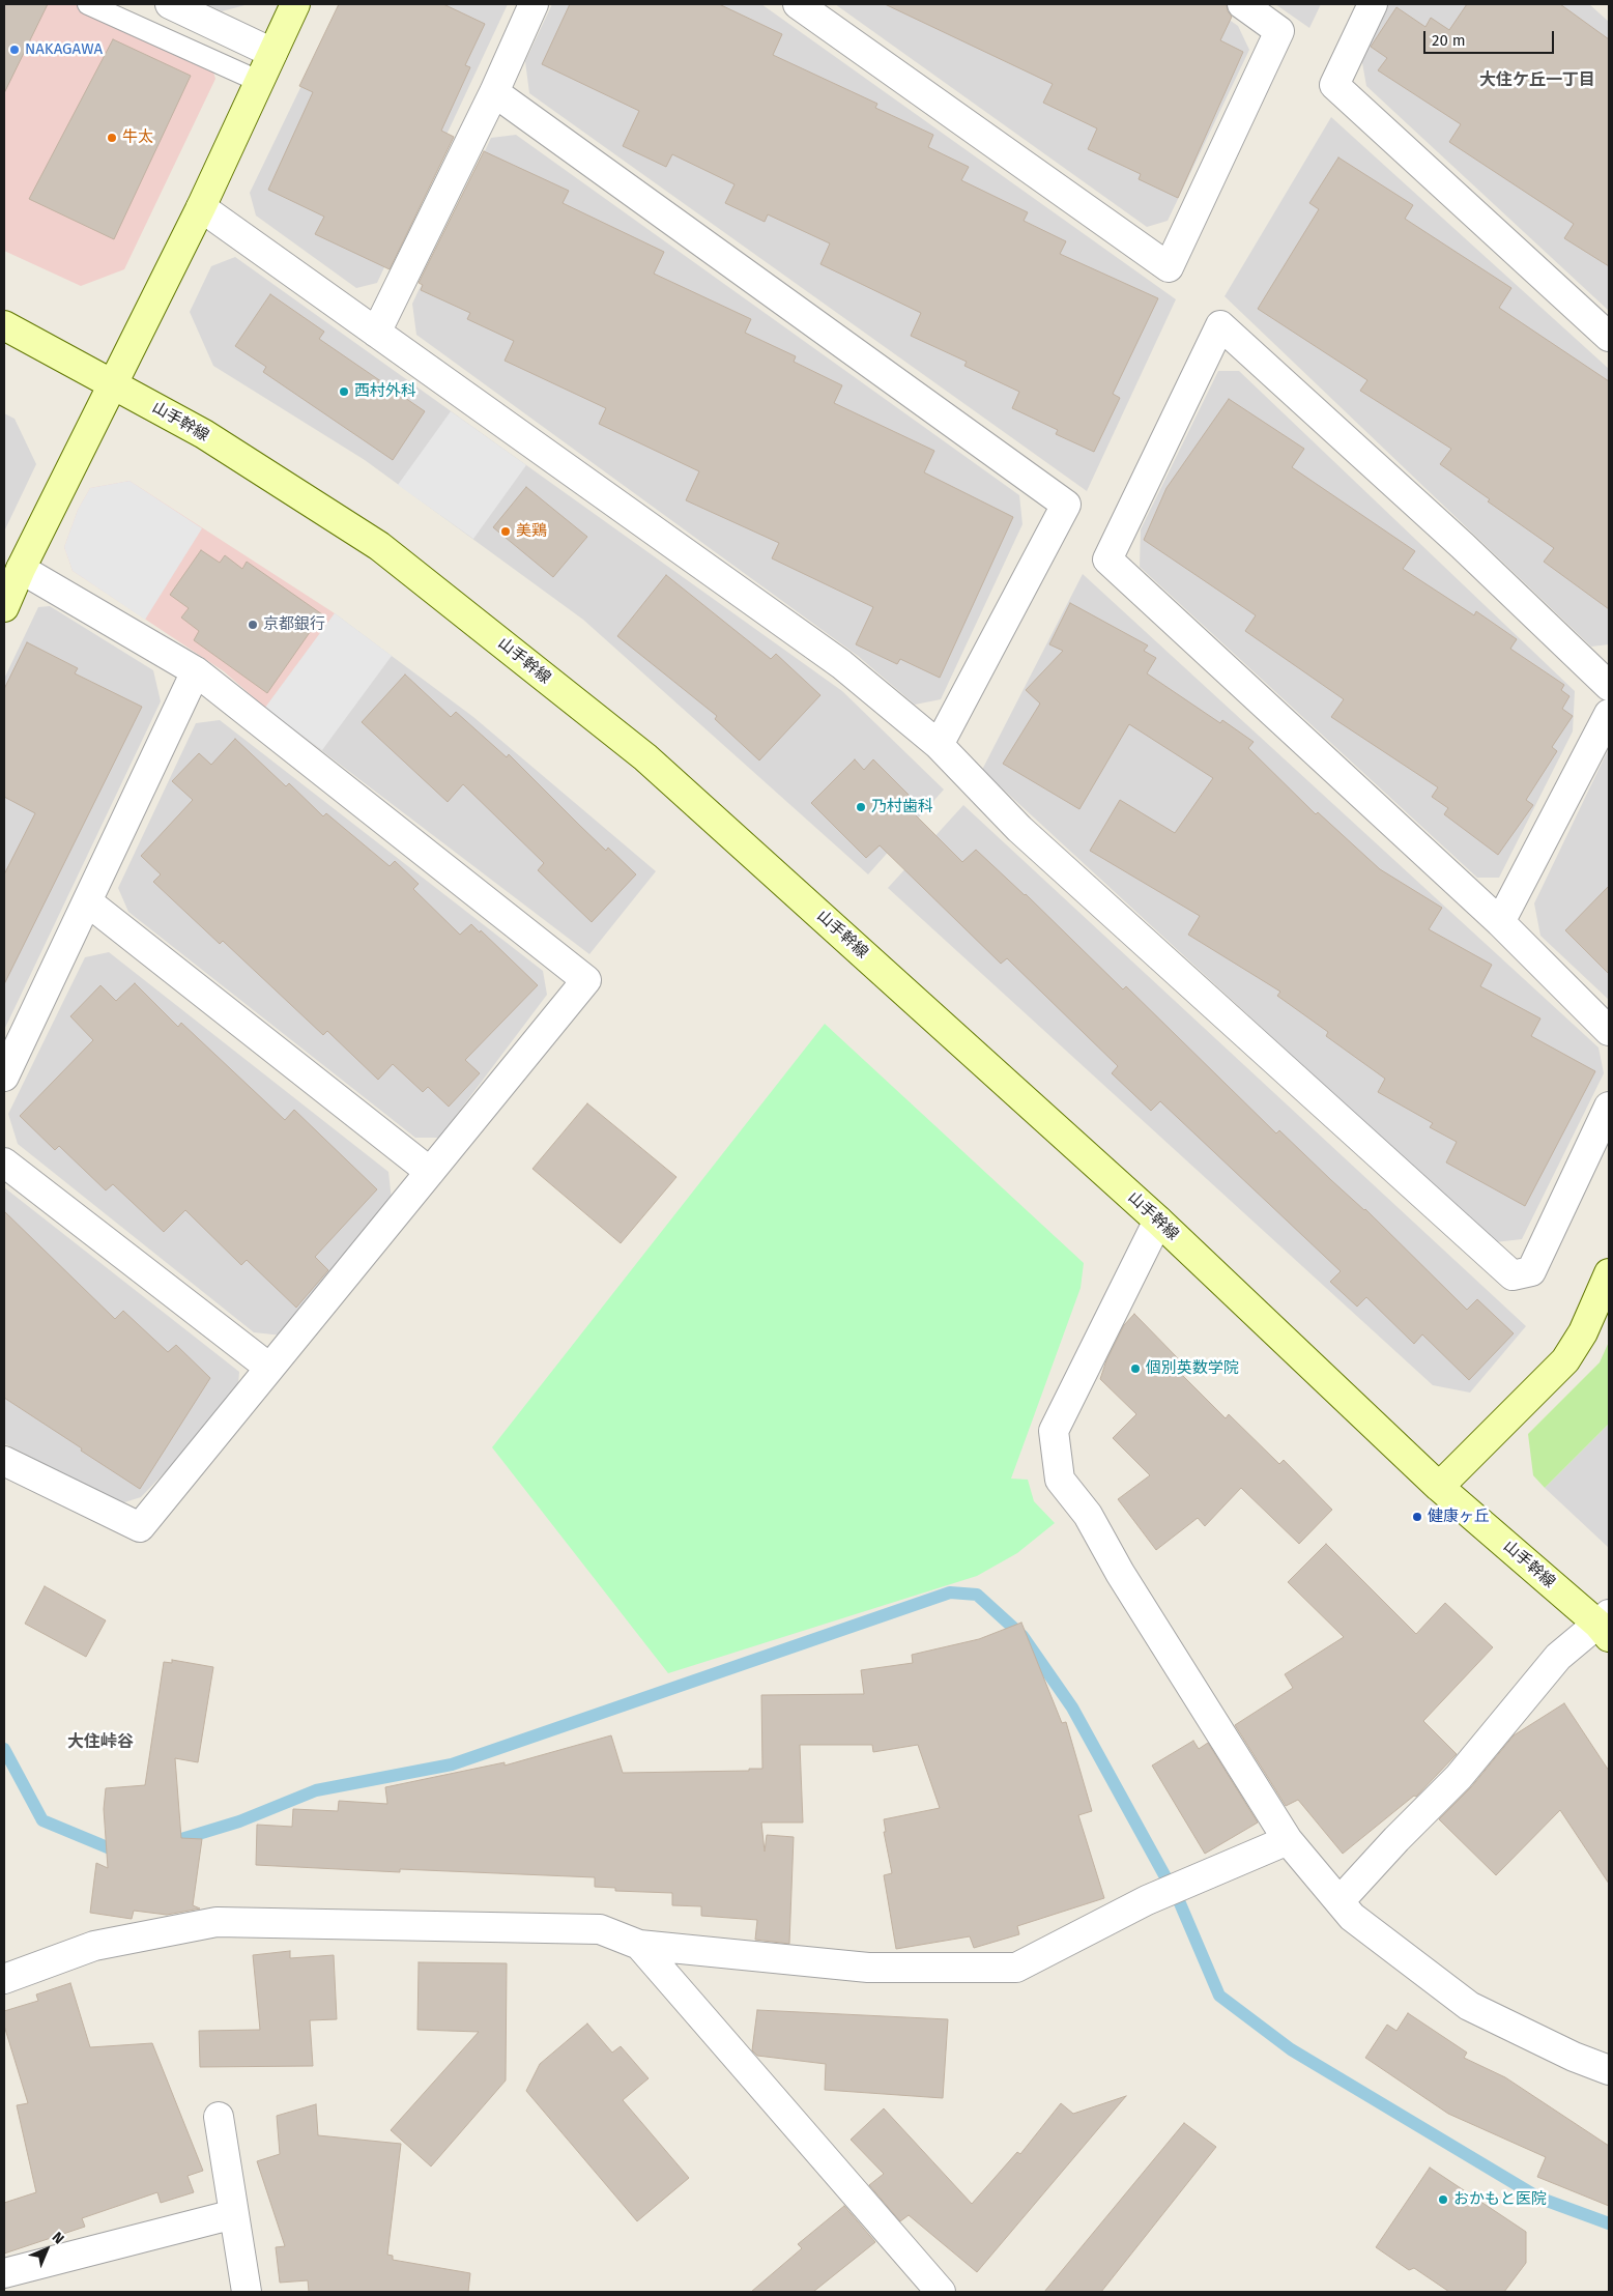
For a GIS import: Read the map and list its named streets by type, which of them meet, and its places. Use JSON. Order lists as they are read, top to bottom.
{
  "streets": {
    "street": ["山手幹線"]
  },
  "districts": ["大住ケ丘一丁目", "大住峠谷"],
  "places": [
    "NAKAGAWA",
    "牛太",
    "西村外科",
    "美鶏",
    "京都銀行",
    "乃村歯科",
    "個別英数学院",
    "健康ヶ丘",
    "おかもと医院"
  ],
  "scale_bar": "20 m",
  "north": "top right"
}
